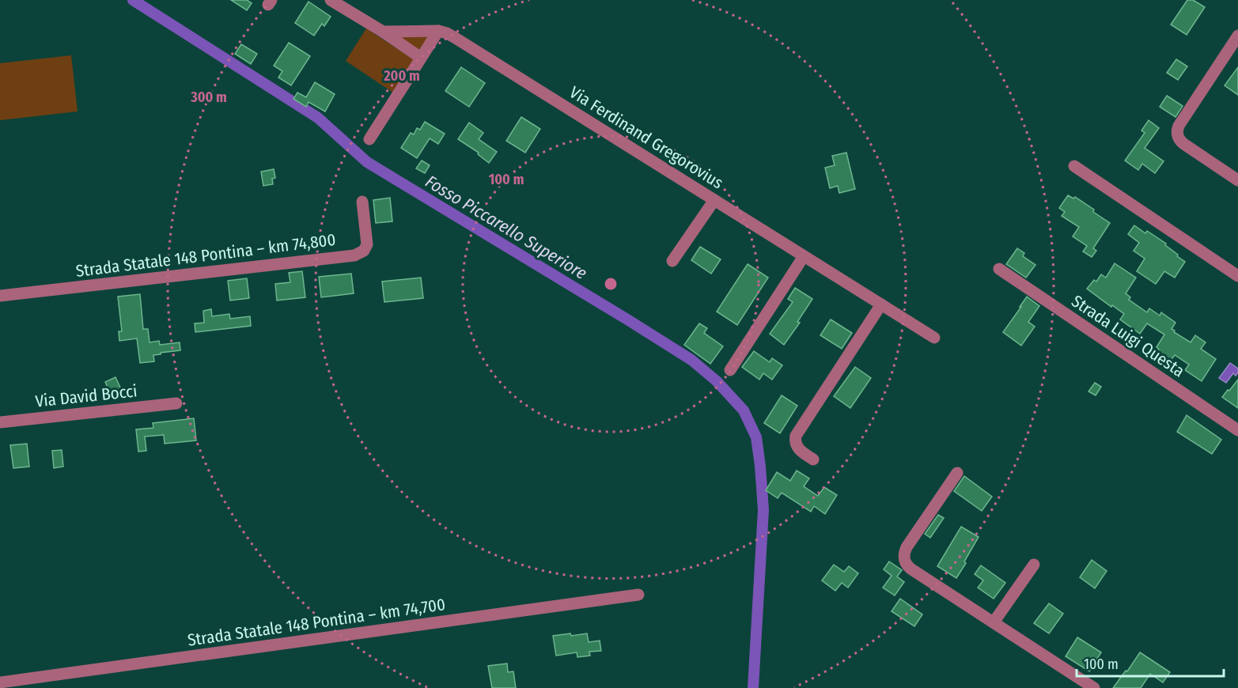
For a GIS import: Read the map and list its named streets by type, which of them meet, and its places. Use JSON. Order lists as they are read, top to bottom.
{
  "streets": {
    "street": [
      "Via Ferdinand Gregorovius",
      "Strada Statale 148 Pontina – km 74,800",
      "Strada Luigi Questa",
      "Via David Bocci",
      "Strada Statale 148 Pontina – km 74,700"
    ]
  },
  "water": ["Fosso Piccarello Superiore"],
  "scale_bar": "100 m",
  "rings": ["200 m", "300 m", "100 m"]
}
